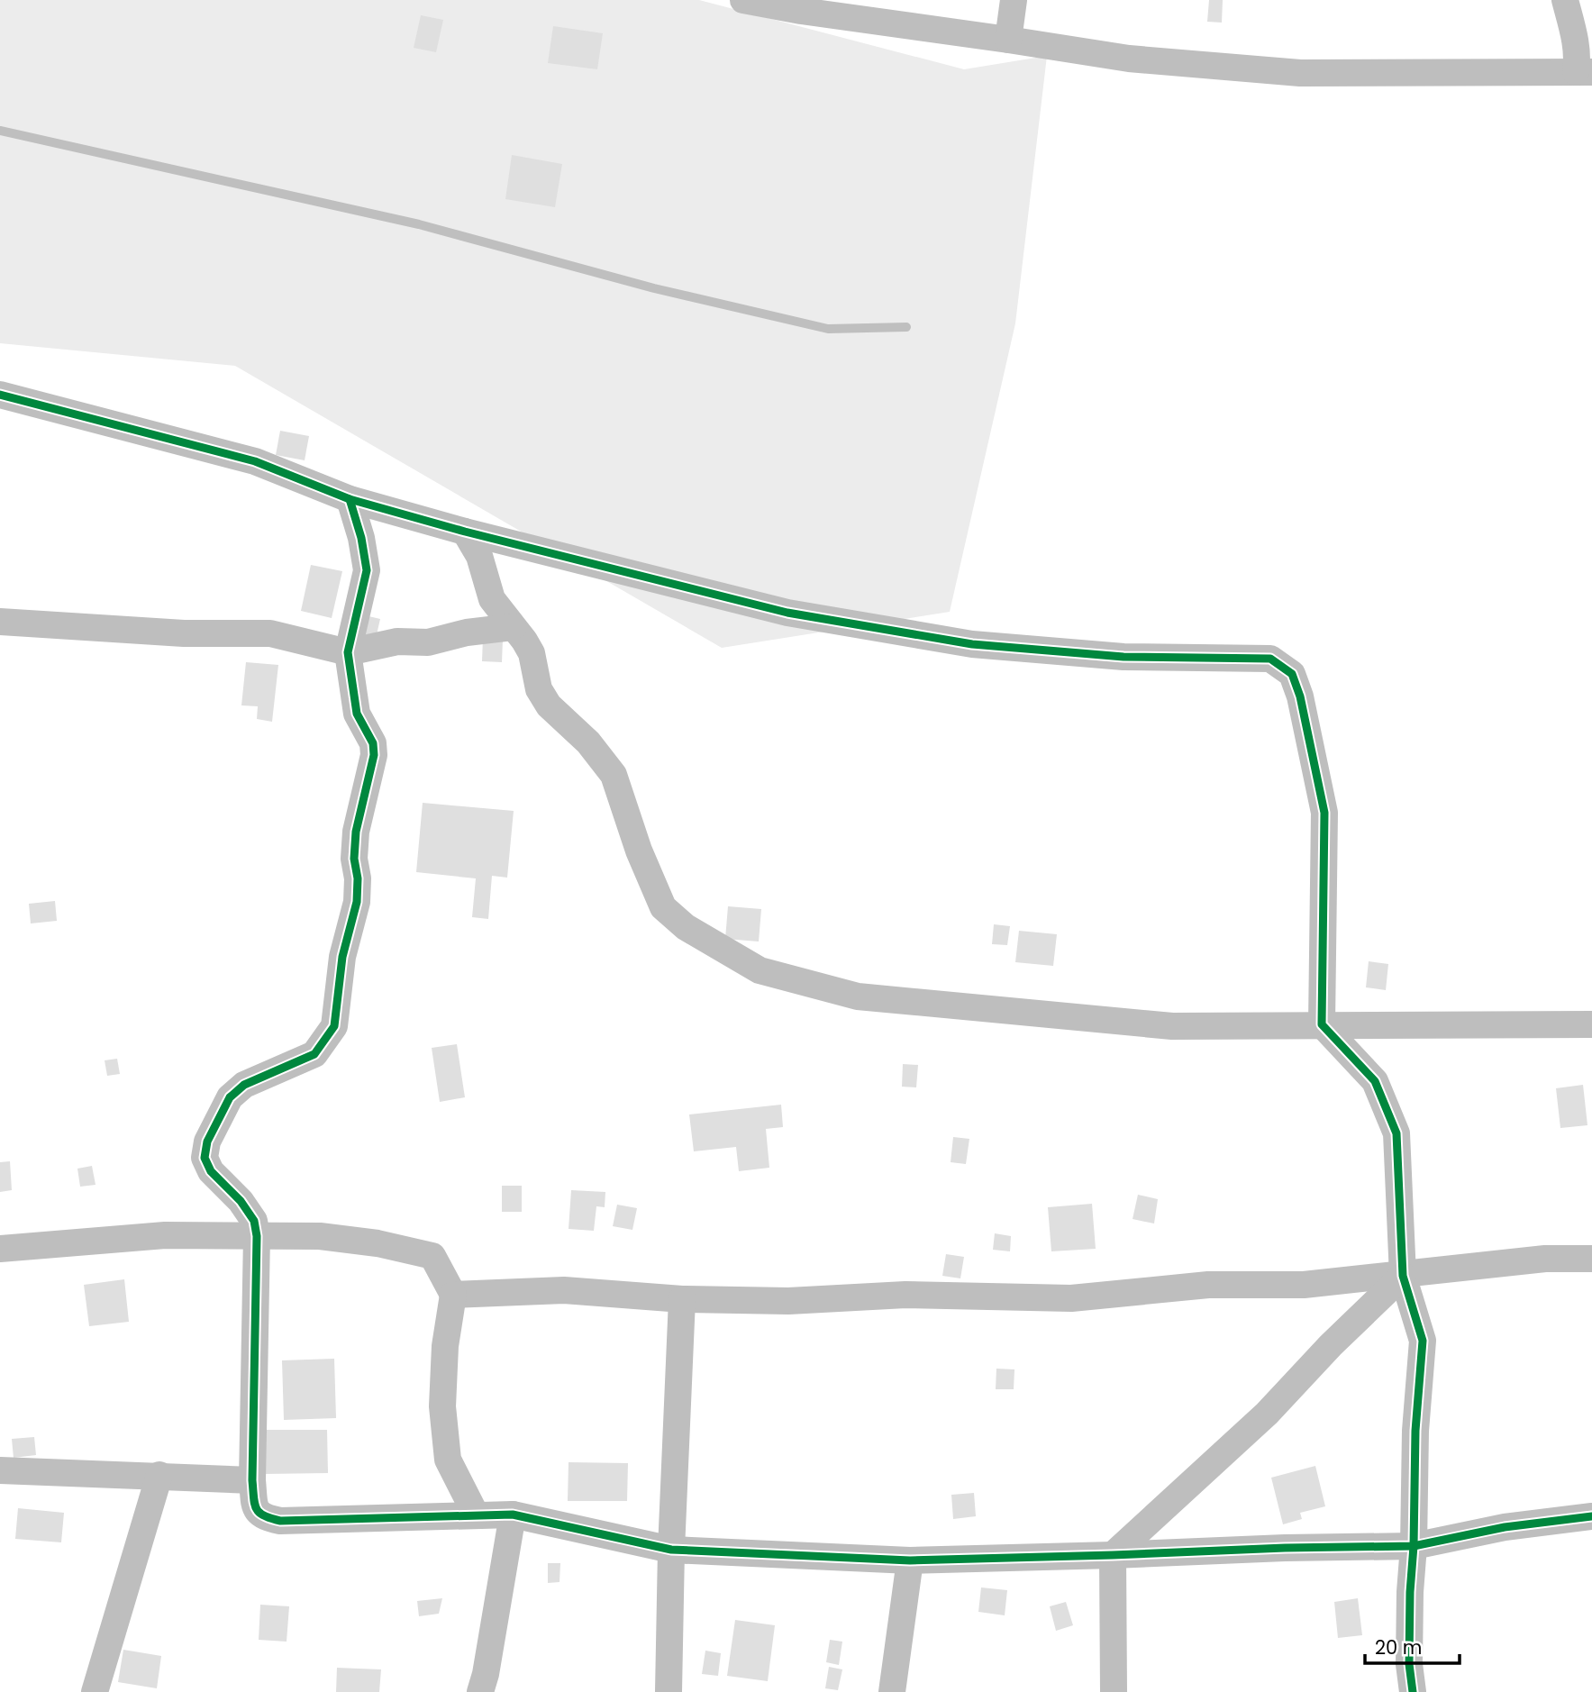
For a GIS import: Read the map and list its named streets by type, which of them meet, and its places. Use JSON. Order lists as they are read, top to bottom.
{
  "scale_bar": "20 m"
}
